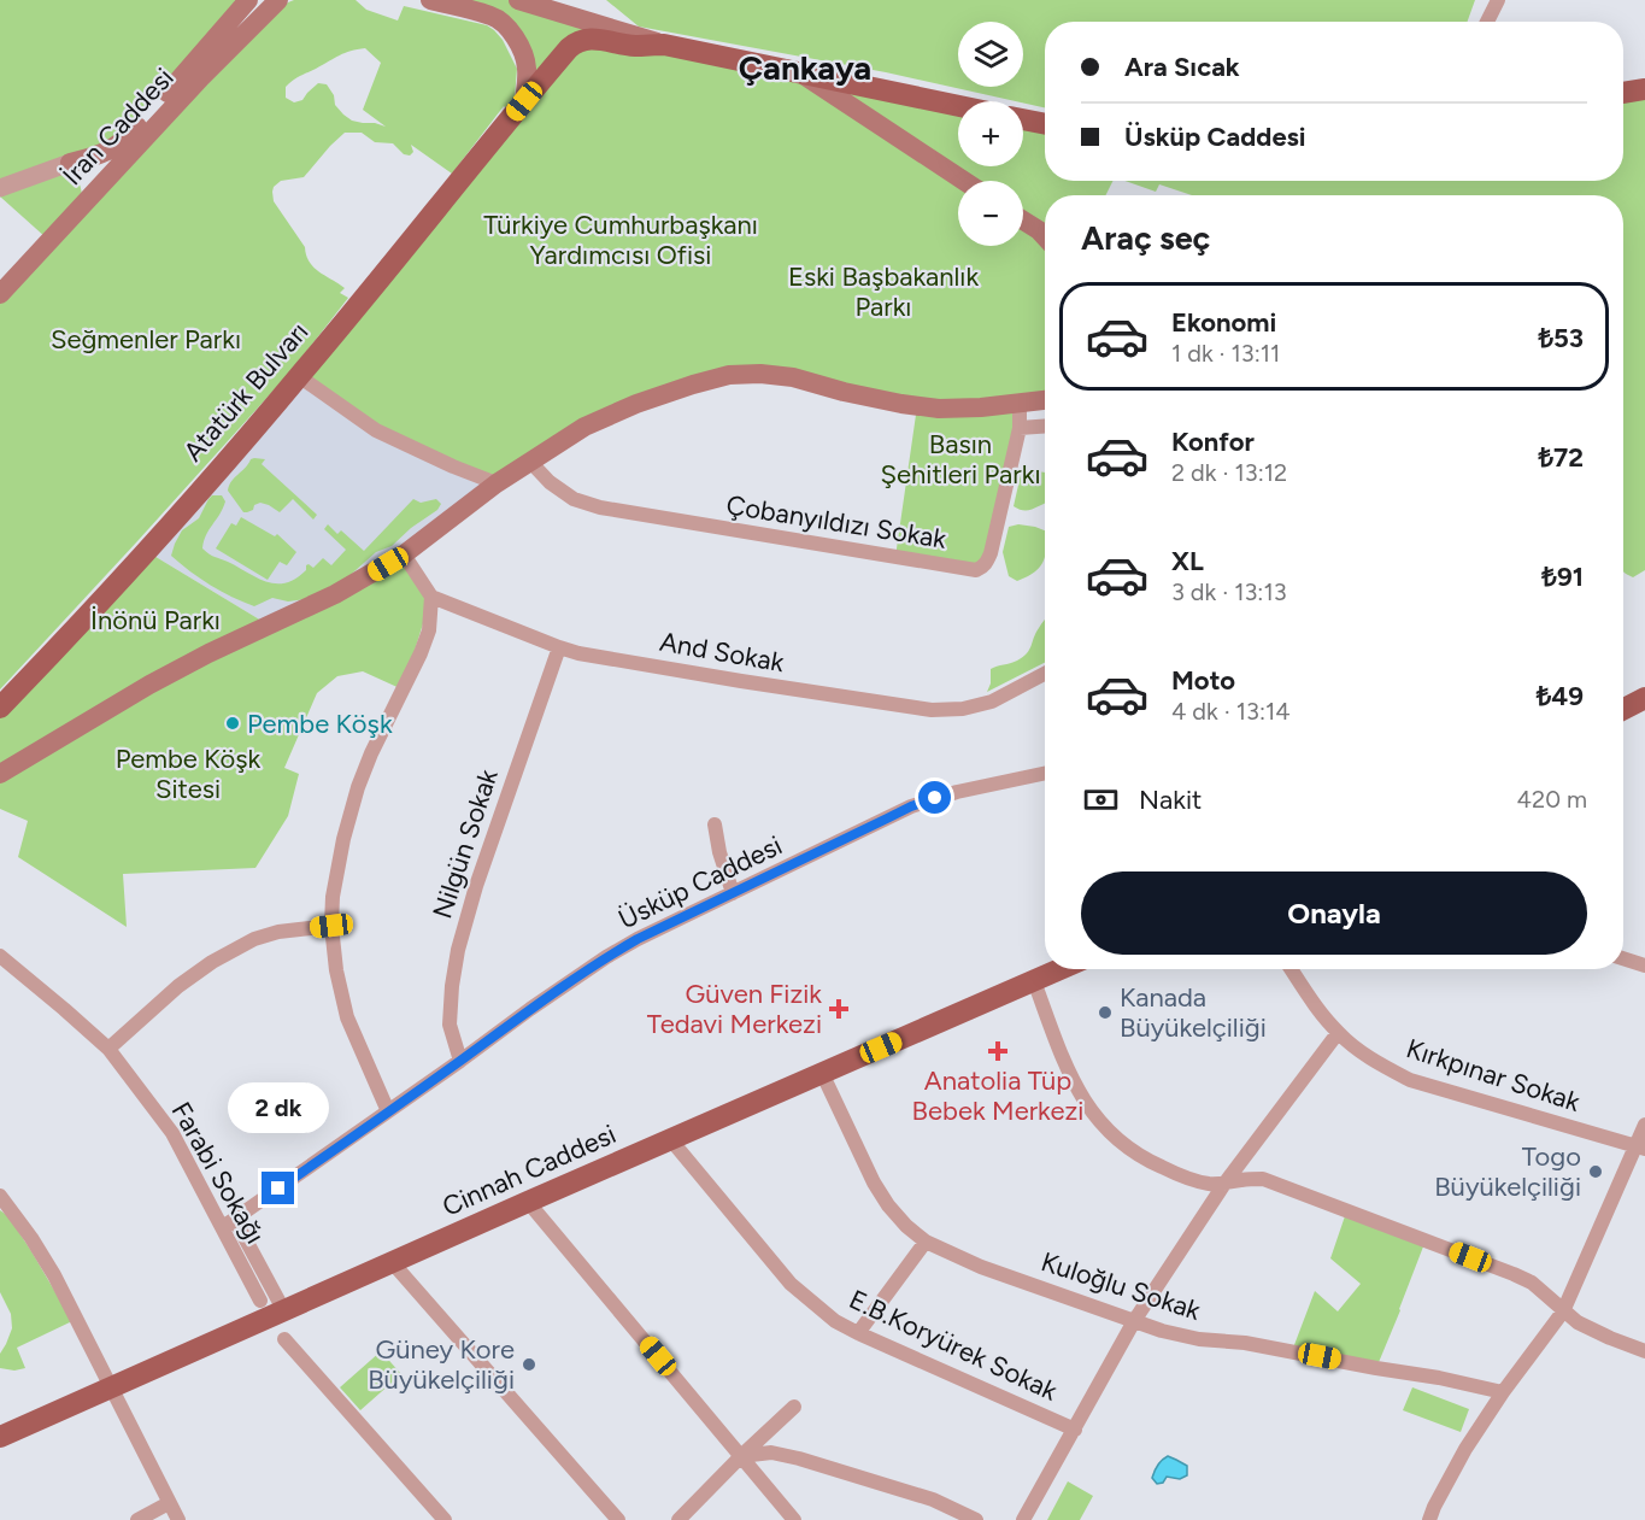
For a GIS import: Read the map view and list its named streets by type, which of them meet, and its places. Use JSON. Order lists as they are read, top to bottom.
{
  "streets": {
    "main road": ["İran Caddesi", "Atatürk Bulvarı", "Cinnah Caddesi"],
    "street": [
      "Çobanyıldızı Sokak",
      "And Sokak",
      "Nilgün Sokak",
      "Üsküp Caddesi",
      "Kırkpınar Sokak",
      "Farabi Sokağı",
      "Kuloğlu Sokak",
      "E.B.Koryürek Sokak"
    ]
  },
  "crossings": [
    ["And Sokak", "Nilgün Sokak"],
    ["Nilgün Sokak", "Üsküp Caddesi"],
    ["Üsküp Caddesi", "Farabi Sokağı"],
    ["Cinnah Caddesi", "Kuloğlu Sokak"],
    ["Cinnah Caddesi", "E.B.Koryürek Sokak"]
  ],
  "districts": ["Çankaya"],
  "parks": [
    "Türkiye Cumhurbaşkanı Yardımcısı Ofisi",
    "Eski Başbakanlık Parkı",
    "Seğmenler Parkı",
    "Basın Şehitleri Parkı",
    "İnönü Parkı",
    "Pembe Köşk Sitesi"
  ],
  "places": {
    "other": [
      "Pembe Köşk",
      "Kanada Büyükelçiliği",
      "Togo Büyükelçiliği",
      "Güney Kore Büyükelçiliği"
    ],
    "health": ["Güven Fizik Tedavi Merkezi", "Anatolia Tüp Bebek Merkezi"]
  },
  "page": {
    "map_buttons": ["+", "−"],
    "banner": ["Ara Sıcak", "Üsküp Caddesi"],
    "heading": "Araç seç",
    "list": [
      {
        "name": "Ekonomi",
        "note": "1 dk · 13:11",
        "value": "₺53"
      },
      {
        "name": "Konfor",
        "note": "2 dk · 13:12",
        "value": "₺72"
      },
      {
        "name": "XL",
        "note": "3 dk · 13:13",
        "value": "₺91"
      },
      {
        "name": "Moto",
        "note": "4 dk · 13:14",
        "value": "₺49"
      }
    ],
    "pay": ["Nakit", "420 m"],
    "buttons": "Onayla",
    "bubble": "2 dk"
  }
}
